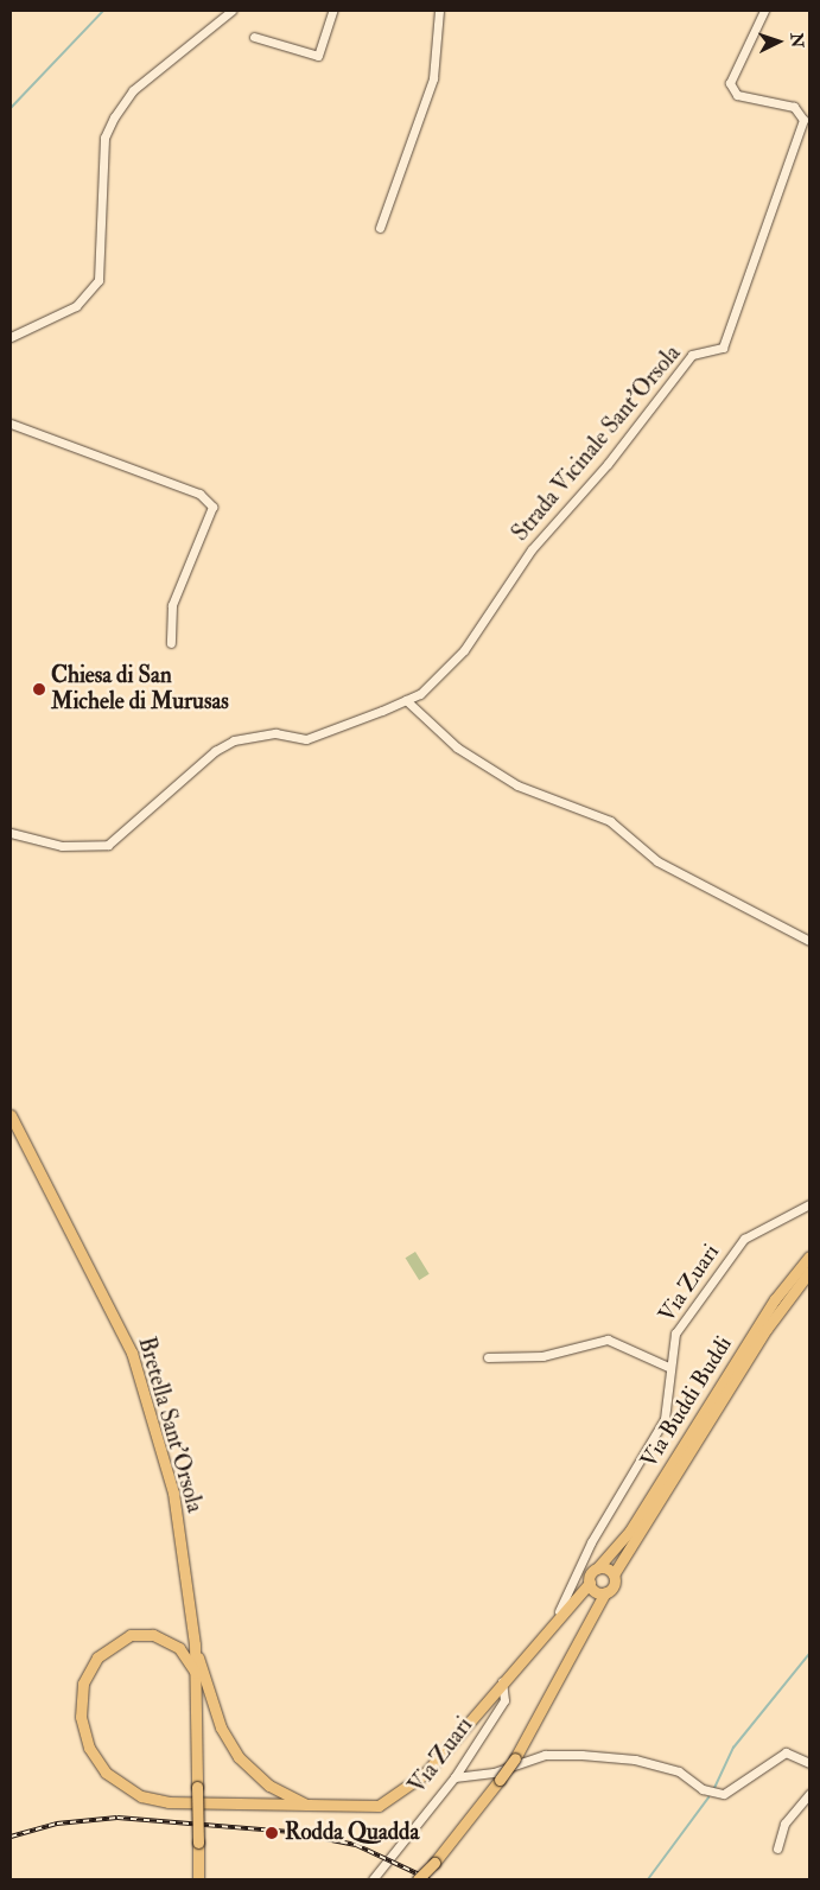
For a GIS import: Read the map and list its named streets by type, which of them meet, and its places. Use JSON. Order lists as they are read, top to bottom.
{
  "streets": {
    "main road": ["Via Buddi Buddi", "Bretella Sant'Orsola"],
    "street": ["Strada Vicinale Sant'Orsola", "Via Zuari"]
  },
  "places": ["Chiesa di San Michele di Murusas", "Rodda Quadda"],
  "north": "right"
}
